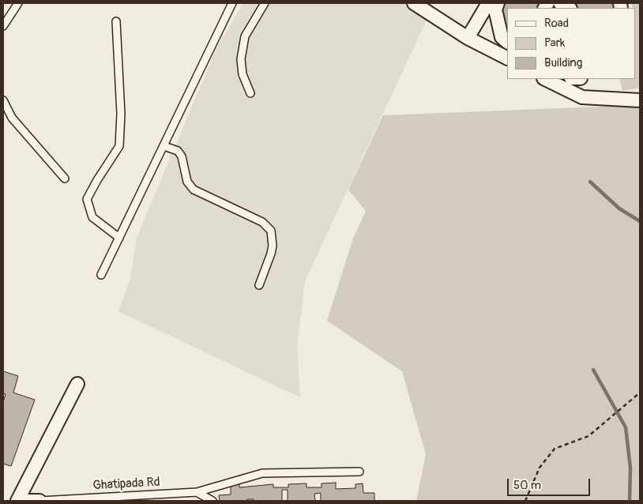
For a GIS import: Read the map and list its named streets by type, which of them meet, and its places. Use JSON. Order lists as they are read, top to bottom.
{
  "streets": {
    "lane": ["Ghatipada Rd"]
  },
  "legend": ["Road", "Park", "Building"],
  "scale_bar": "50 m"
}
